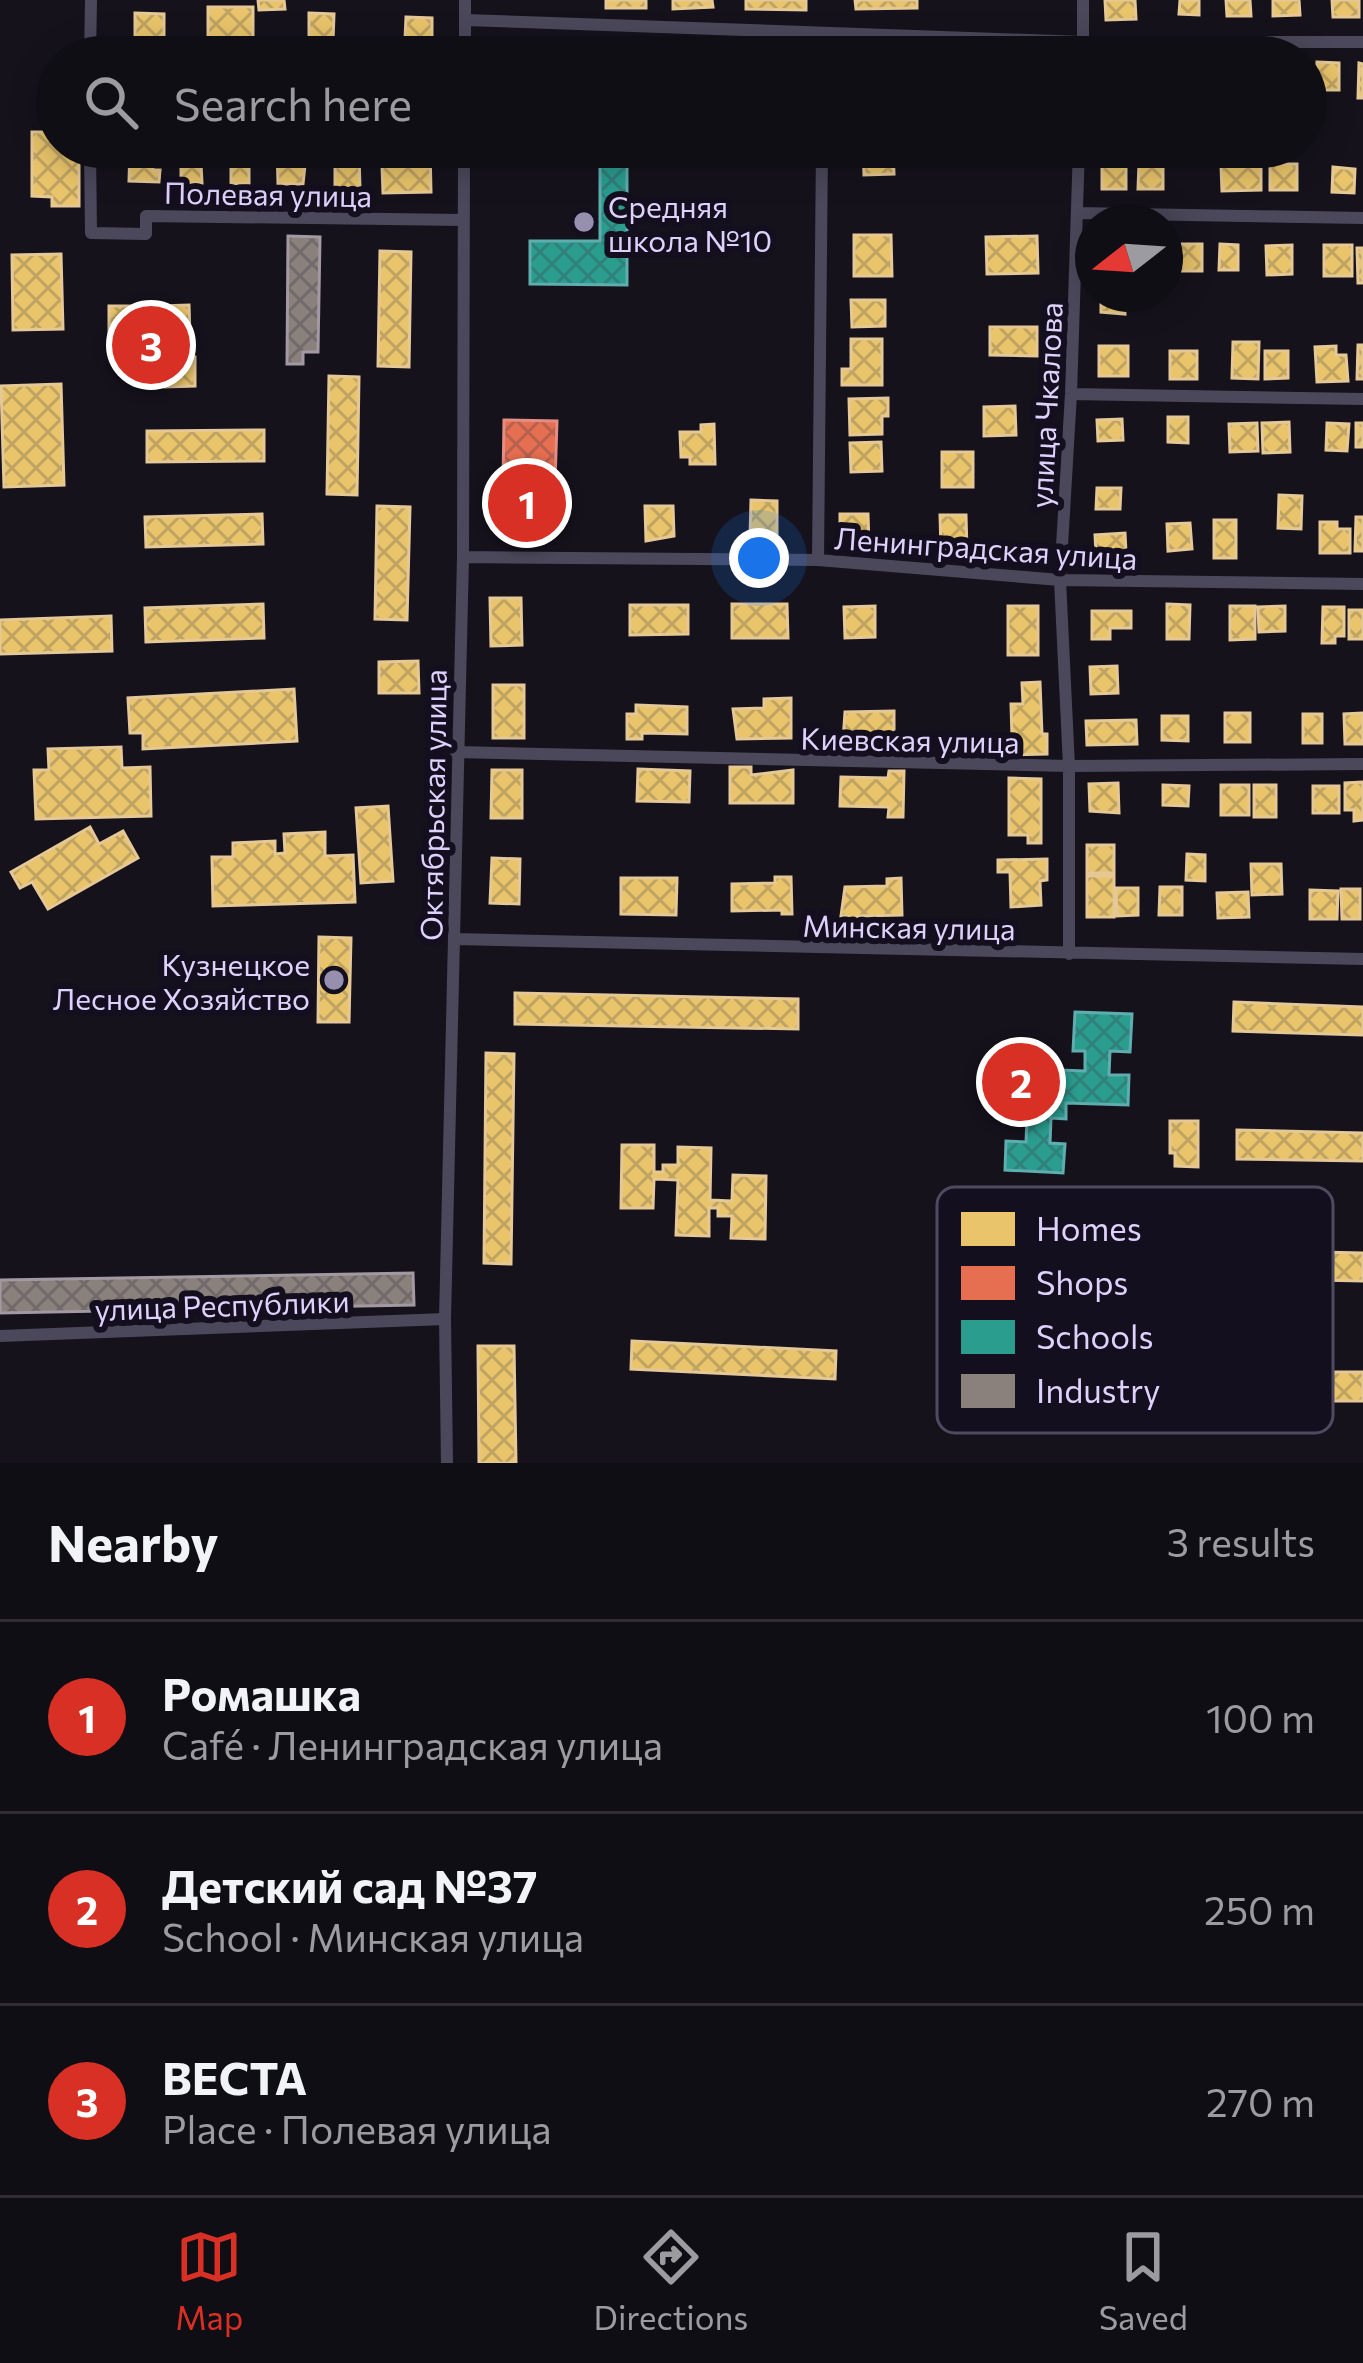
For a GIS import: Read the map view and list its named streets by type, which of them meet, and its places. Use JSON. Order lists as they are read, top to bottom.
{
  "streets": {
    "street": [
      "Полевая улица",
      "улица Чкалова",
      "Ленинградская улица",
      "Киевская улица",
      "Октябрьская улица",
      "Минская улица",
      "улица Республики"
    ]
  },
  "crossings": [
    ["Полевая улица", "Октябрьская улица"],
    ["улица Чкалова", "Ленинградская улица"],
    ["улица Чкалова", "Киевская улица"],
    ["улица Чкалова", "Минская улица"],
    ["Ленинградская улица", "Октябрьская улица"],
    ["Киевская улица", "Октябрьская улица"],
    ["Октябрьская улица", "Минская улица"],
    ["Октябрьская улица", "улица Республики"]
  ],
  "places": ["Средняя школа №10", "Кузнецкое Лесное Хозяйство"],
  "legend": [
    "Homes",
    "Shops",
    "Schools",
    "Industry"
  ],
  "north": "left",
  "page": {
    "search": "Search here",
    "pins": ["3", "1", "2"],
    "heading": ["Nearby", "3 results"],
    "list": [
      {
        "mark": "1",
        "name": "Ромашка",
        "note": "Café · Ленинградская улица",
        "value": "100 m"
      },
      {
        "mark": "2",
        "name": "Детский сад №37",
        "note": "School · Минская улица",
        "value": "250 m"
      },
      {
        "mark": "3",
        "name": "ВЕСТА",
        "note": "Place · Полевая улица",
        "value": "270 m"
      }
    ],
    "nav": ["Map", "Directions", "Saved"]
  }
}
